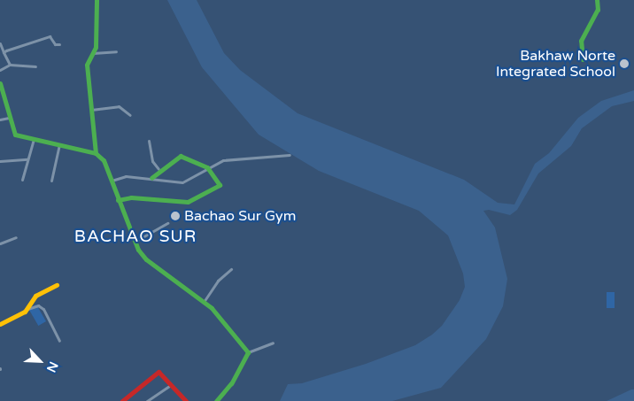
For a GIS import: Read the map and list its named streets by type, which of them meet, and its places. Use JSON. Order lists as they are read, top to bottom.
{
  "districts": ["BACHAO SUR"],
  "places": ["Bakhaw Norte Integrated School", "Bachao Sur Gym"],
  "north": "bottom right"
}
